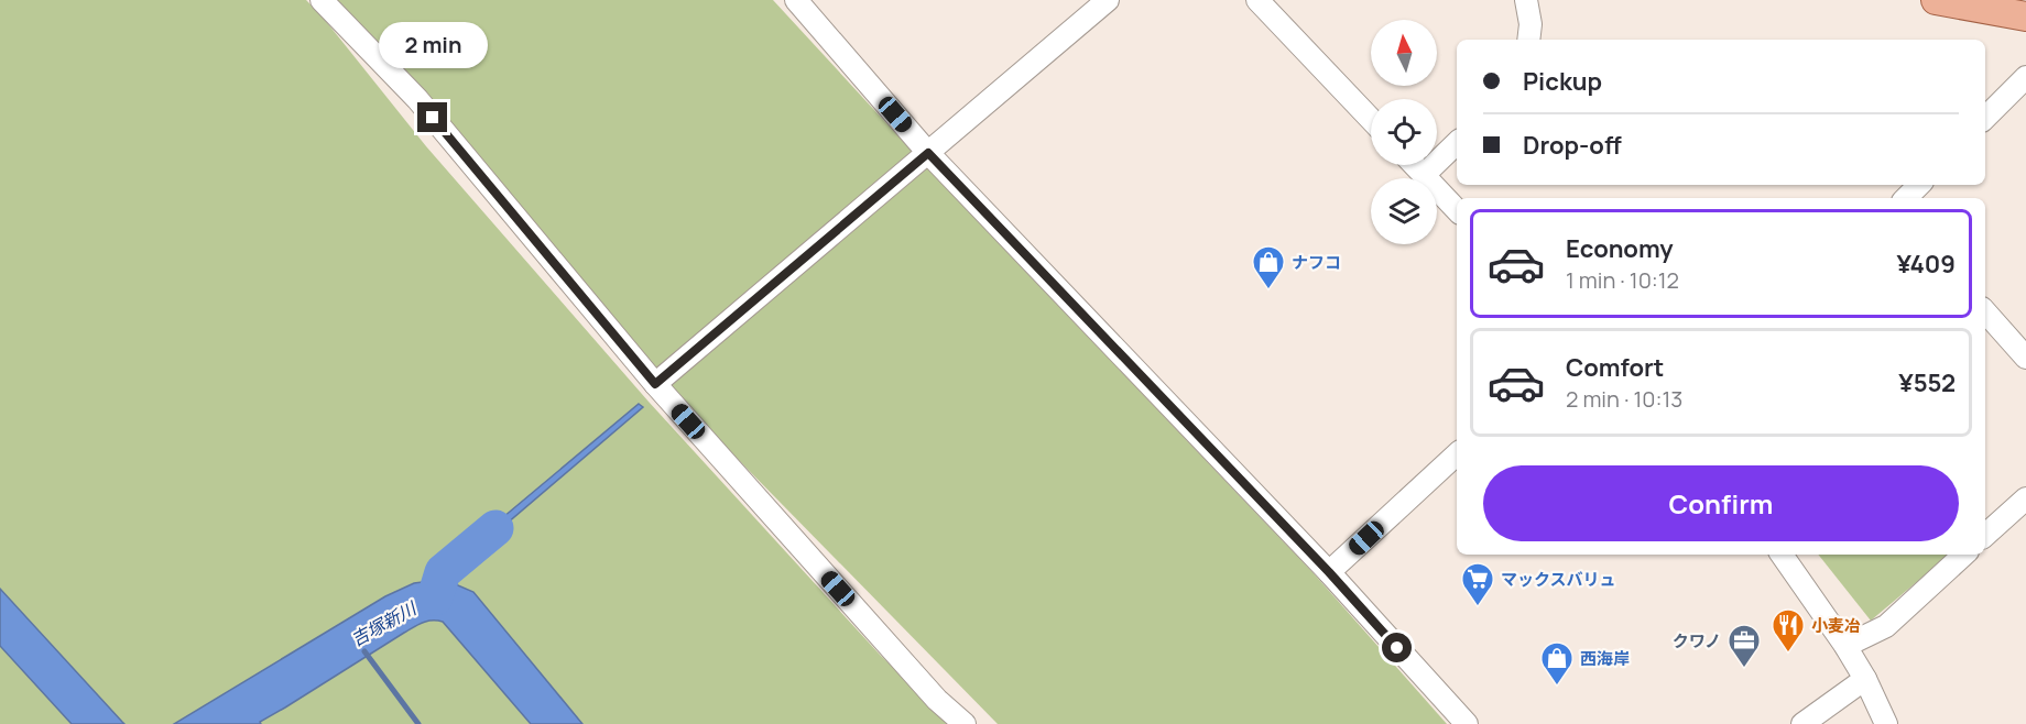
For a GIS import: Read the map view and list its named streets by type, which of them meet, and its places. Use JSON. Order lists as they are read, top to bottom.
{
  "water": ["吉塚新川"],
  "places": {
    "shop": ["ナフコ", "西海岸"],
    "supermarket": ["マックスバリュ"],
    "restaurant": ["小麦冶"],
    "office": ["クワノ"]
  },
  "north": "top",
  "page": {
    "bubble": "2 min",
    "banner": ["Pickup", "Drop-off"],
    "list": [
      {
        "name": "Economy",
        "note": "1 min · 10:12",
        "value": "¥409"
      },
      {
        "name": "Comfort",
        "note": "2 min · 10:13",
        "value": "¥552"
      }
    ],
    "buttons": "Confirm"
  }
}
